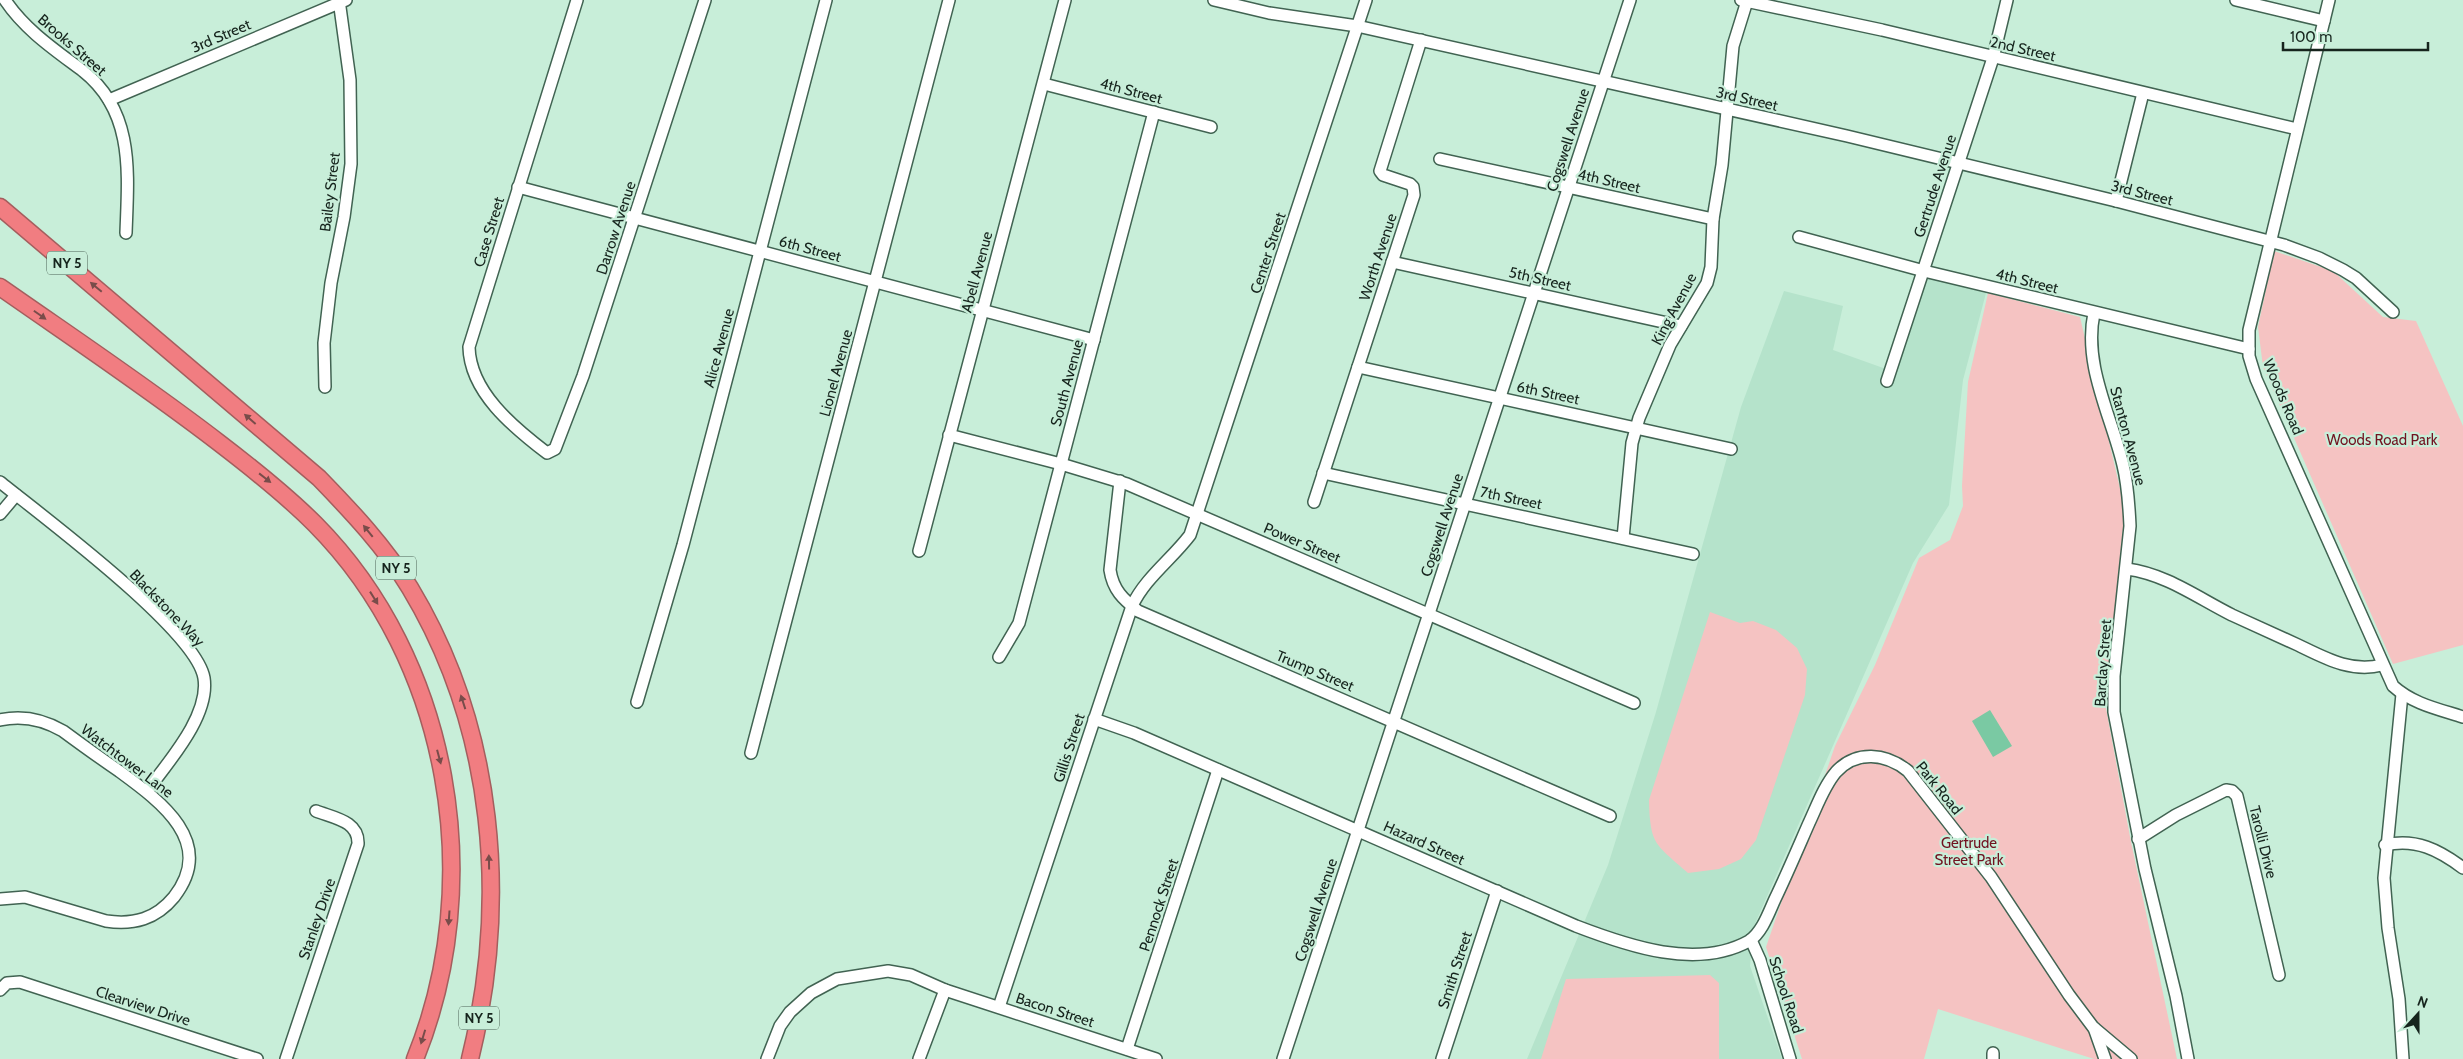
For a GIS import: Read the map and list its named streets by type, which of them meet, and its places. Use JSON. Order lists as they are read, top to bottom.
{
  "streets": {
    "highway": ["NY 5"],
    "street": [
      "3rd Street",
      "Brooks Street",
      "2nd Street",
      "4th Street",
      "Cogswell Avenue",
      "Gertrude Avenue",
      "Bailey Street",
      "Darrow Avenue",
      "Case Street",
      "6th Street",
      "Center Street",
      "Worth Avenue",
      "Abell Avenue",
      "5th Street",
      "King Avenue",
      "Alice Avenue",
      "Lionel Avenue",
      "South Avenue",
      "Woods Road",
      "Stanton Avenue",
      "7th Street",
      "Power Street",
      "Blackstone Way",
      "Barclay Street",
      "Trump Street",
      "Gillis Street",
      "Watchtower Lane",
      "Park Road",
      "Tarolli Drive",
      "Hazard Street",
      "Pennock Street",
      "Stanley Drive",
      "Smith Street",
      "School Road",
      "Clearview Drive",
      "Bacon Street"
    ]
  },
  "crossings": [
    ["3rd Street", "Brooks Street"],
    ["3rd Street", "Cogswell Avenue"],
    ["3rd Street", "Gertrude Avenue"],
    ["3rd Street", "Bailey Street"],
    ["3rd Street", "Center Street"],
    ["3rd Street", "Worth Avenue"],
    ["3rd Street", "King Avenue"],
    ["3rd Street", "Woods Road"],
    ["2nd Street", "Gertrude Avenue"],
    ["2nd Street", "King Avenue"],
    ["2nd Street", "Woods Road"],
    ["4th Street", "Cogswell Avenue"],
    ["4th Street", "Gertrude Avenue"],
    ["4th Street", "Abell Avenue"],
    ["4th Street", "King Avenue"],
    ["4th Street", "South Avenue"],
    ["4th Street", "Woods Road"],
    ["4th Street", "Stanton Avenue"],
    ["Cogswell Avenue", "6th Street"],
    ["Cogswell Avenue", "5th Street"],
    ["Cogswell Avenue", "7th Street"],
    ["Cogswell Avenue", "Power Street"],
    ["Cogswell Avenue", "Trump Street"],
    ["Cogswell Avenue", "Hazard Street"],
    ["Darrow Avenue", "Case Street"],
    ["Darrow Avenue", "6th Street"],
    ["Case Street", "6th Street"],
    ["6th Street", "Worth Avenue"],
    ["6th Street", "Abell Avenue"],
    ["6th Street", "King Avenue"],
    ["6th Street", "Alice Avenue"],
    ["6th Street", "Lionel Avenue"],
    ["6th Street", "South Avenue"],
    ["Center Street", "Power Street"],
    ["Center Street", "Gillis Street"],
    ["Worth Avenue", "5th Street"],
    ["Worth Avenue", "7th Street"],
    ["Abell Avenue", "Power Street"],
    ["5th Street", "King Avenue"],
    ["King Avenue", "7th Street"],
    ["South Avenue", "Power Street"],
    ["Stanton Avenue", "Barclay Street"],
    ["Power Street", "Trump Street"],
    ["Power Street", "Gillis Street"],
    ["Blackstone Way", "Watchtower Lane"],
    ["Barclay Street", "Tarolli Drive"],
    ["Trump Street", "Gillis Street"],
    ["Gillis Street", "Hazard Street"],
    ["Gillis Street", "Bacon Street"],
    ["Park Road", "Hazard Street"],
    ["Park Road", "School Road"],
    ["Hazard Street", "Pennock Street"],
    ["Hazard Street", "Smith Street"],
    ["Hazard Street", "School Road"],
    ["Pennock Street", "Bacon Street"]
  ],
  "parks": ["Woods Road Park", "Gertrude Street Park"],
  "scale_bar": "100 m",
  "north": "top"
}
